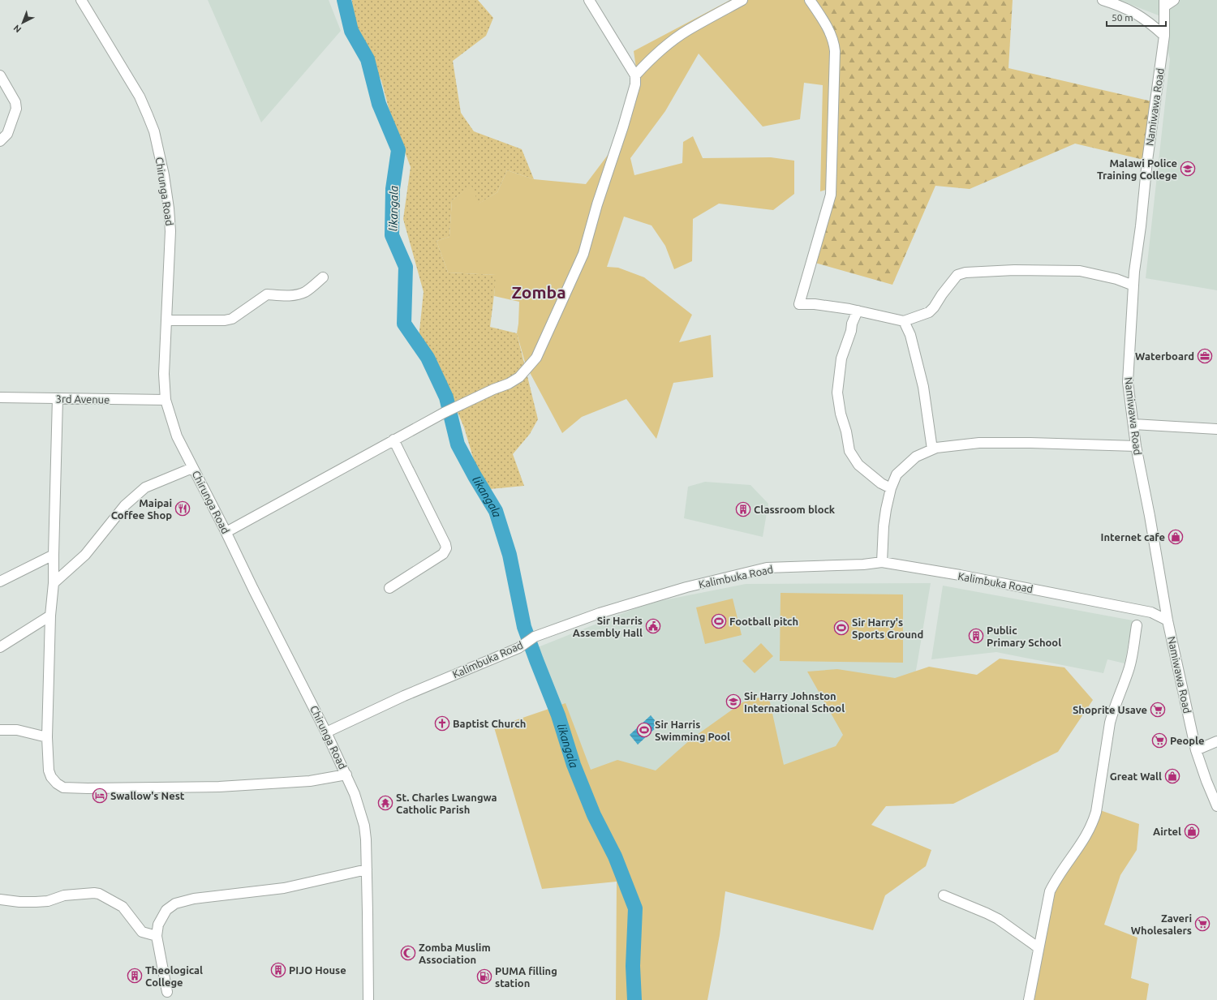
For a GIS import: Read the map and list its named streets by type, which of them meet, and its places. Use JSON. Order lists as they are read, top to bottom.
{
  "streets": {
    "street": [
      "Namiwawa Road",
      "Chirunga Road",
      "3rd Avenue",
      "Kalimbuka Road"
    ]
  },
  "crossings": [
    ["Namiwawa Road", "Kalimbuka Road"],
    ["Chirunga Road", "3rd Avenue"],
    ["Chirunga Road", "Kalimbuka Road"]
  ],
  "districts": ["Zomba"],
  "water": ["likangala"],
  "places": {
    "school or university": ["Malawi Police Training College", "Sir Harry Johnston International School"],
    "office": ["Waterboard"],
    "restaurant": ["Maipai Coffee Shop"],
    "building": [
      "Classroom block",
      "Public Primary School",
      "PIJO House",
      "Theological College"
    ],
    "shop": ["Internet cafe", "Great Wall", "Airtel"],
    "sports": ["Football pitch", "Sir Harry's Sports Ground", "Sir Harris Swimming Pool"],
    "public building": ["Sir Harris Assembly Hall"],
    "supermarket": ["Shoprite Usave", "People", "Zaveri Wholesalers"],
    "church": ["Baptist Church"],
    "hotel": ["Swallow's Nest"],
    "temple": ["St. Charles Lwangwa Catholic Parish"],
    "mosque": ["Zomba Muslim Association"],
    "fuel station": ["PUMA filling station"]
  },
  "scale_bar": "50 m",
  "north": "bottom left"
}
